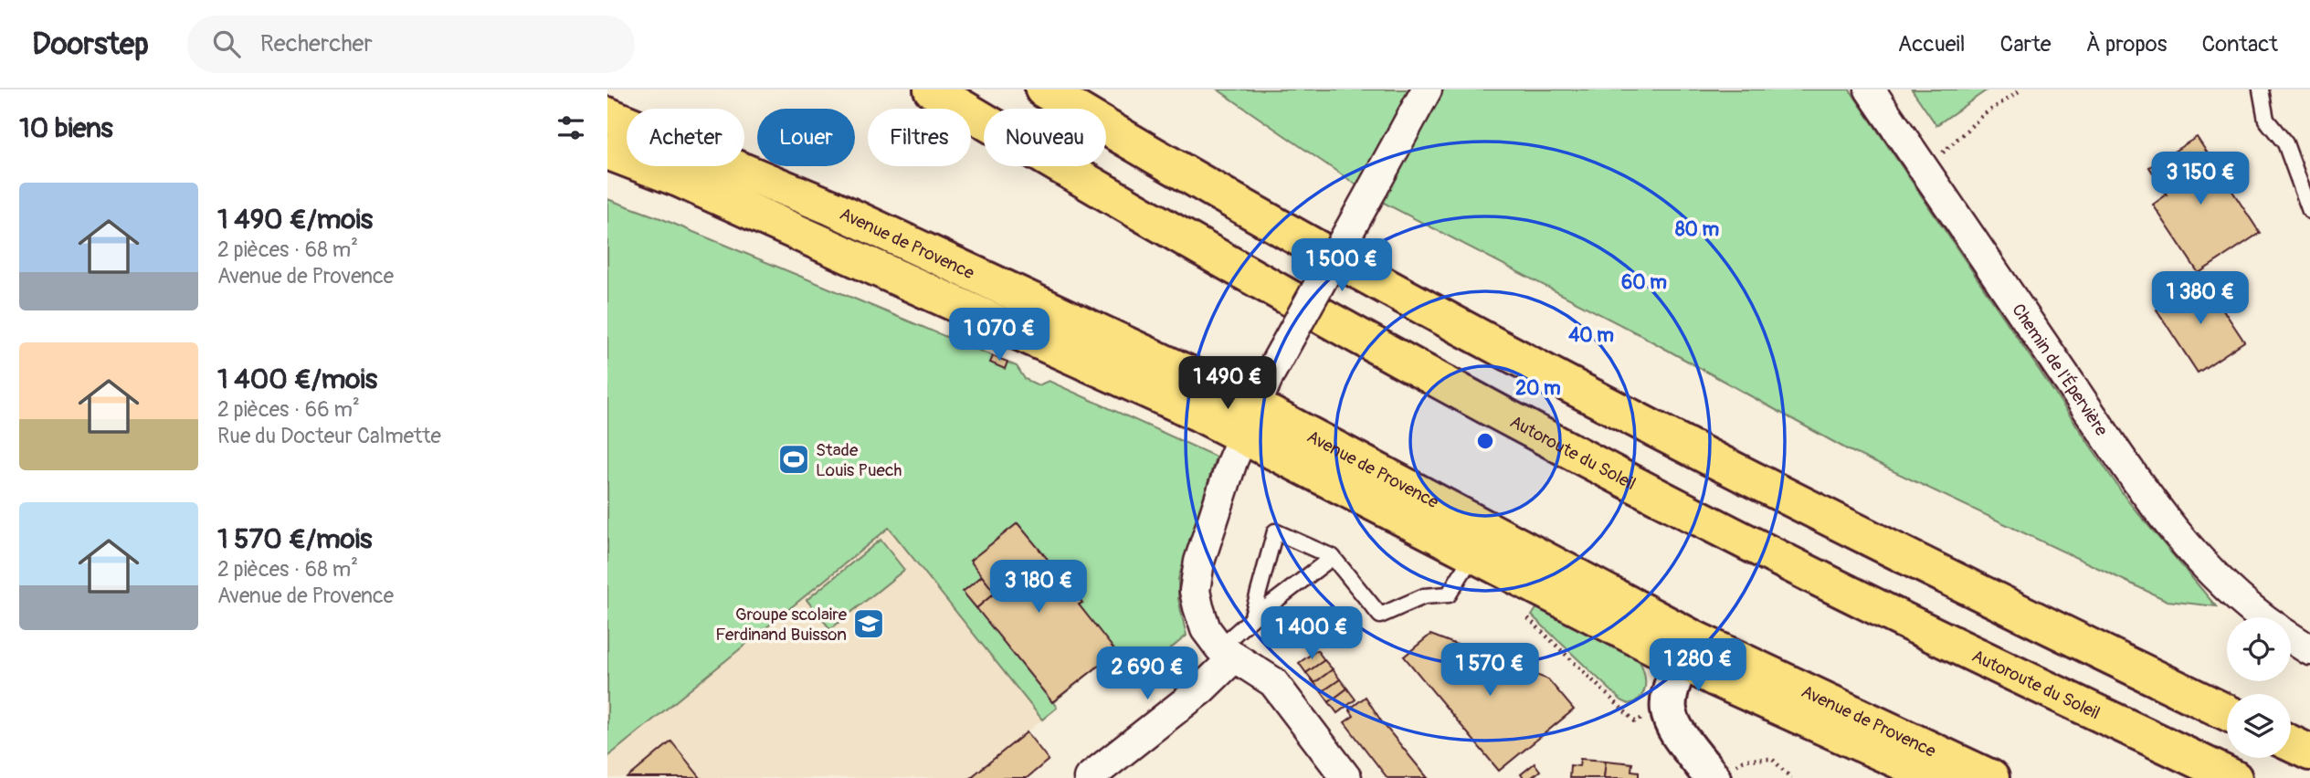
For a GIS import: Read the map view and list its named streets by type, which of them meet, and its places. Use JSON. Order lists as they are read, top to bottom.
{
  "streets": {
    "main road": ["Avenue de Provence", "Autoroute du Soleil"],
    "street": ["Chemin de l'Épervière"]
  },
  "places": {
    "sports": ["Stade Louis Puech"],
    "school or university": ["Groupe scolaire Ferdinand Buisson"]
  },
  "page": {
    "header": "Doorstep",
    "search": "Rechercher",
    "nav": [
      "Accueil",
      "Carte",
      "À propos",
      "Contact"
    ],
    "heading": "10 biens",
    "chip": [
      "Acheter",
      "Louer",
      "Filtres",
      "Nouveau"
    ],
    "price": [
      "3 150 €",
      "1 500 €",
      "1 380 €",
      "1 070 €",
      "1 490 €",
      "3 180 €",
      "1 400 €",
      "1 280 €",
      "1 570 €",
      "2 690 €"
    ],
    "list": [
      {
        "name": "1 490 €/mois",
        "note": "2 pièces · 68 m² · Avenue de Provence"
      },
      {
        "name": "1 400 €/mois",
        "note": "2 pièces · 66 m² · Rue du Docteur Calmette"
      },
      {
        "name": "1 570 €/mois",
        "note": "2 pièces · 68 m² · Avenue de Provence"
      }
    ]
  },
  "rings": [
    "80 m",
    "60 m",
    "40 m",
    "20 m"
  ]
}
